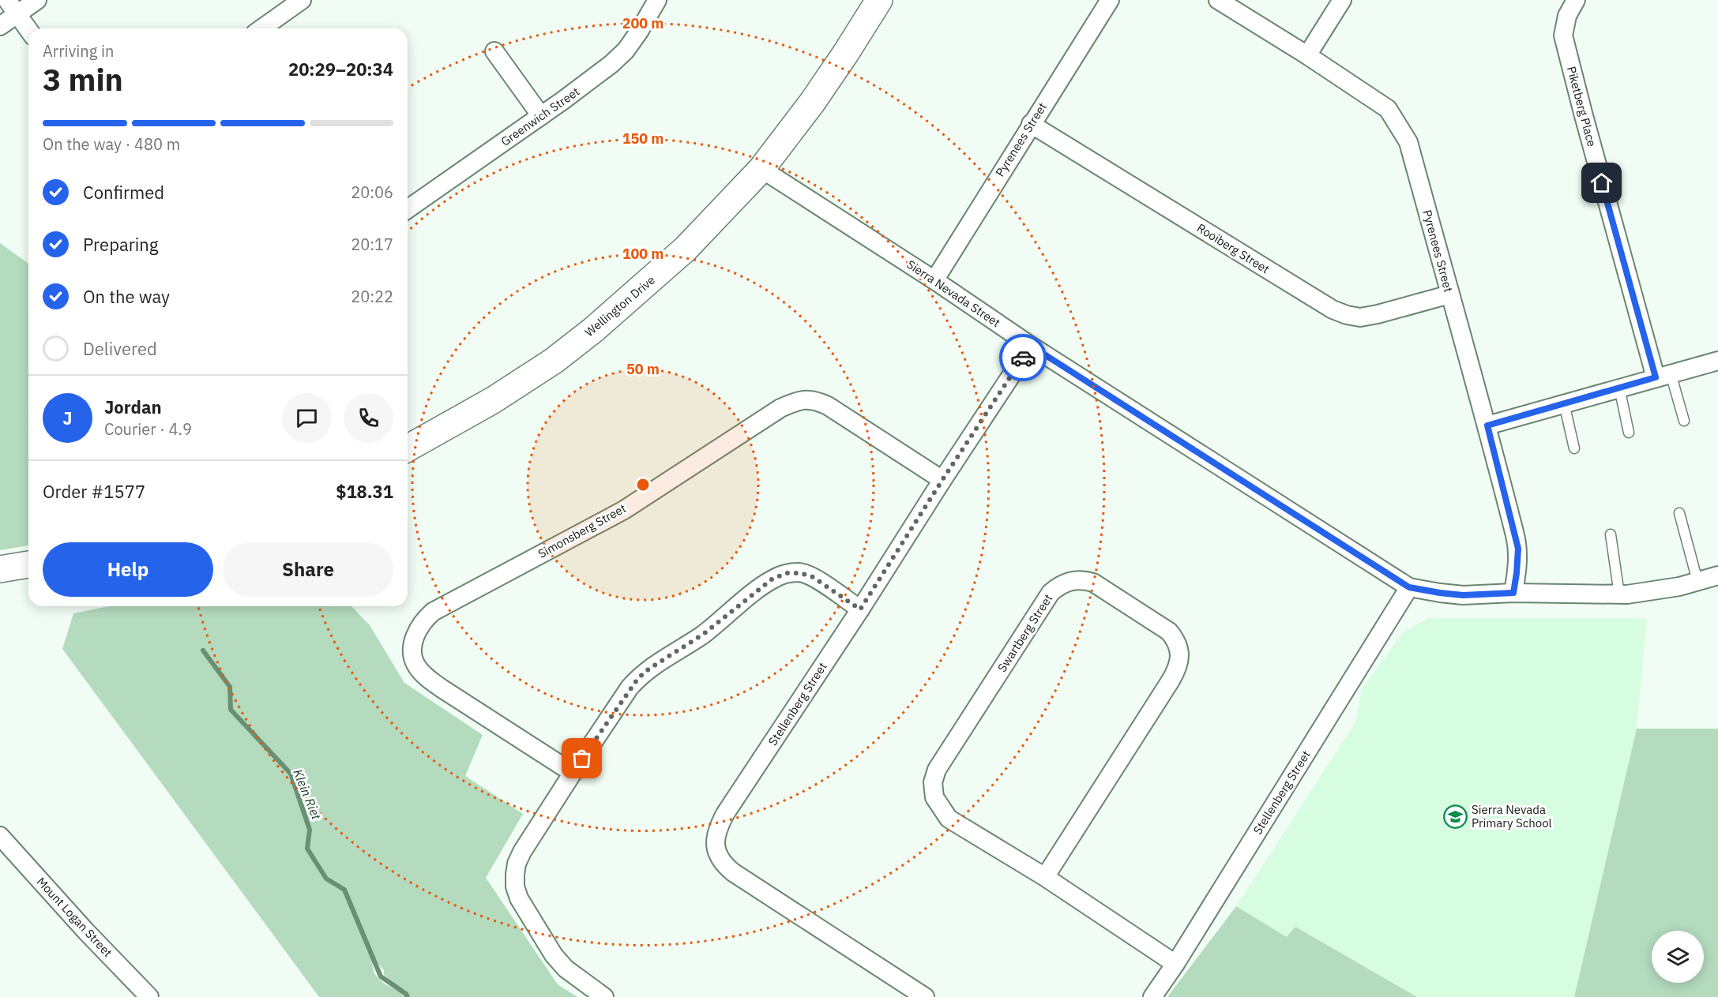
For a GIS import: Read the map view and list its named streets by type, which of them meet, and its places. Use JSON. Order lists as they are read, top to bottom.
{
  "streets": {
    "street": [
      "Piketberg Place",
      "Greenwich Street",
      "Pyrenees Street",
      "Rooiberg Street",
      "Sierra Nevada Street",
      "Wellington Drive",
      "Simonsberg Street",
      "Swartberg Street",
      "Stellenberg Street",
      "Mount Logan Street"
    ]
  },
  "crossings": [
    ["Pyrenees Street", "Rooiberg Street"],
    ["Pyrenees Street", "Sierra Nevada Street"],
    ["Sierra Nevada Street", "Wellington Drive"],
    ["Sierra Nevada Street", "Stellenberg Street"],
    ["Simonsberg Street", "Stellenberg Street"],
    ["Swartberg Street", "Stellenberg Street"]
  ],
  "water": ["Klein Riet"],
  "places": {
    "school or university": ["Sierra Nevada Primary School"]
  },
  "page": {
    "heading": ["3 min", "Arriving in", "20:29–20:34"],
    "panel": [
      "Jordan",
      "Courier · 4.9",
      "Order #1577",
      "$18.31"
    ],
    "bar": "On the way · 480 m",
    "list": [
      ["Confirmed", "20:06"],
      ["Preparing", "20:17"],
      ["On the way", "20:22"],
      "Delivered"
    ],
    "round": "J",
    "buttons": ["Help", "Share"]
  },
  "rings": [
    "200 m",
    "150 m",
    "100 m",
    "50 m"
  ]
}
